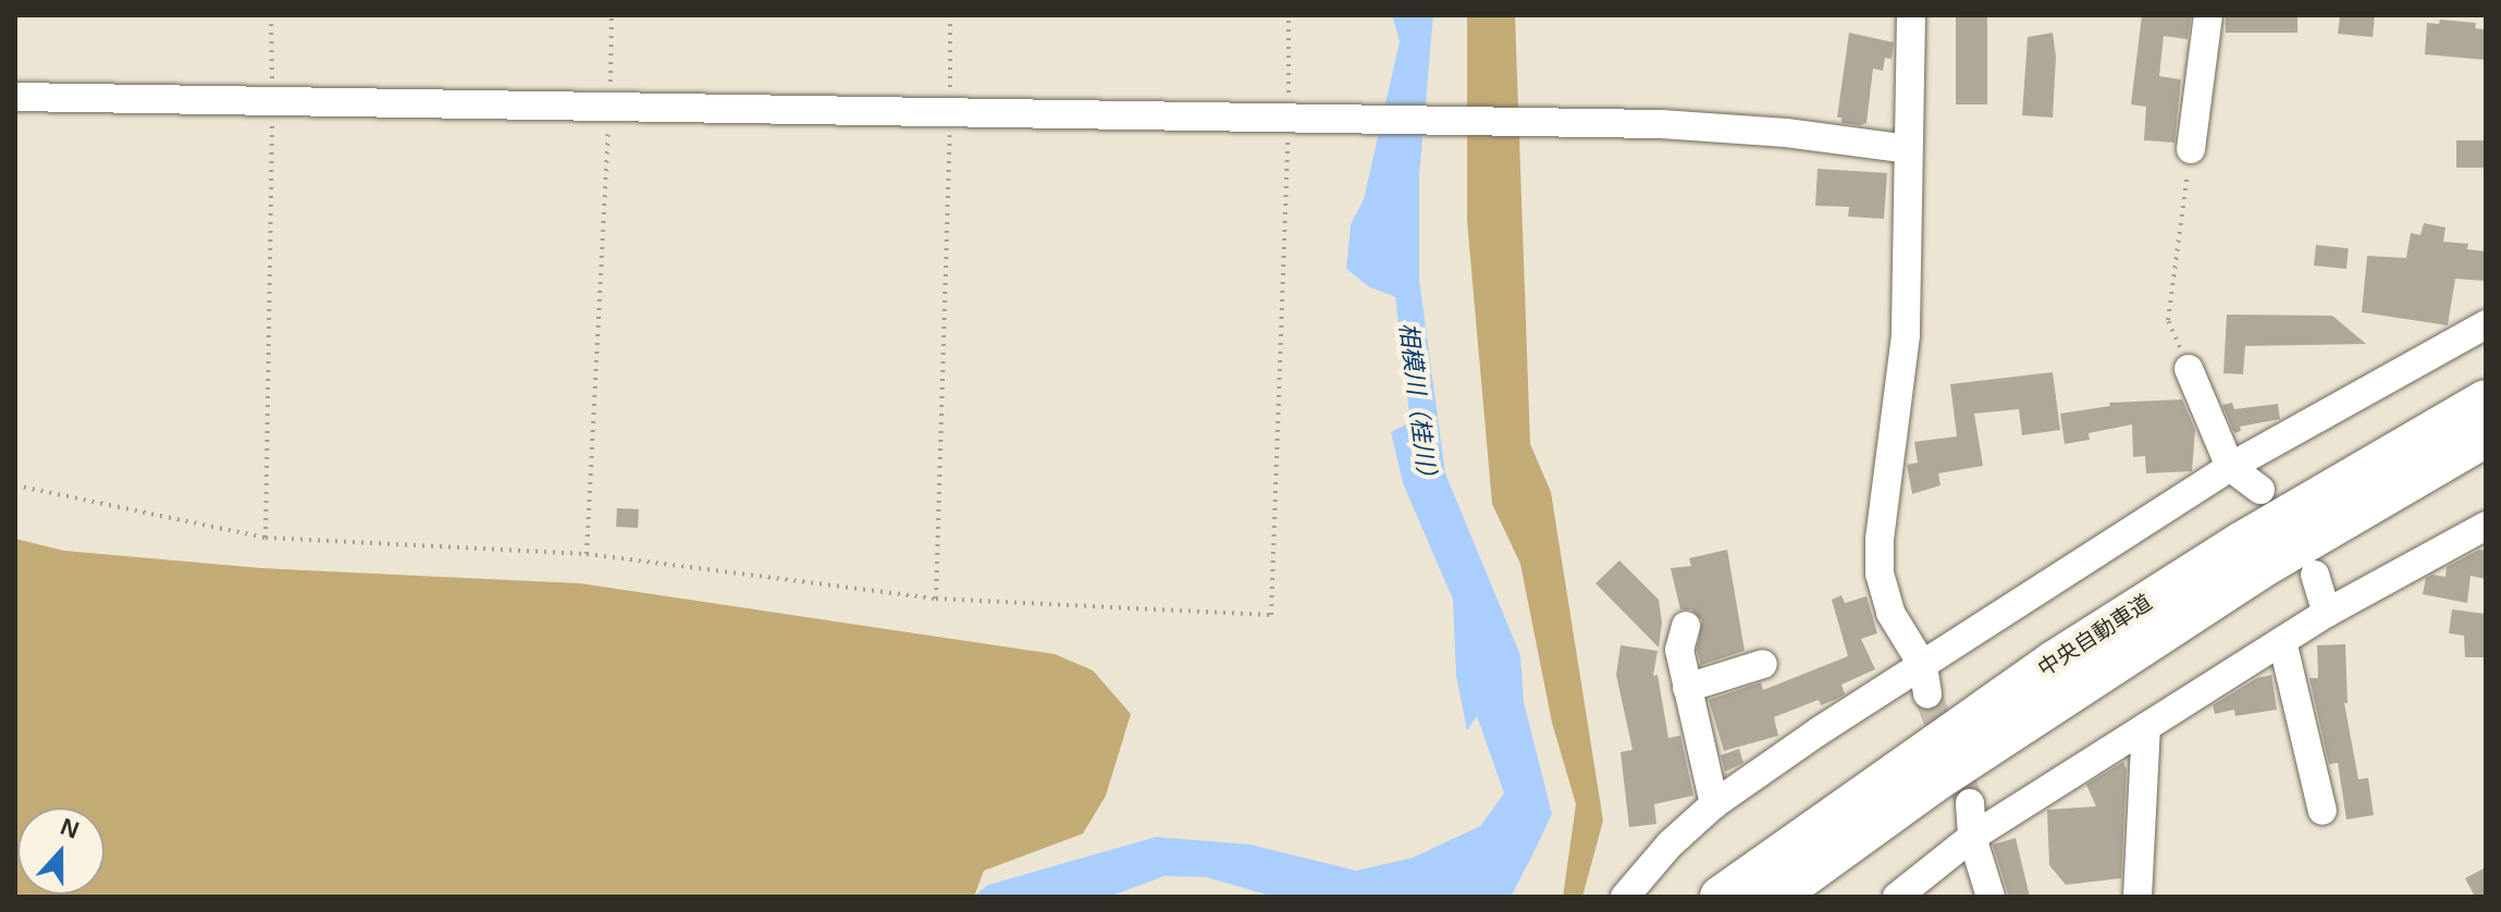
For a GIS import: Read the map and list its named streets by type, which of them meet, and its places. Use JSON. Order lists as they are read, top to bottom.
{
  "streets": {
    "highway": ["中央自動車道"]
  },
  "water": ["相模川（桂川）"],
  "north": "top"
}
